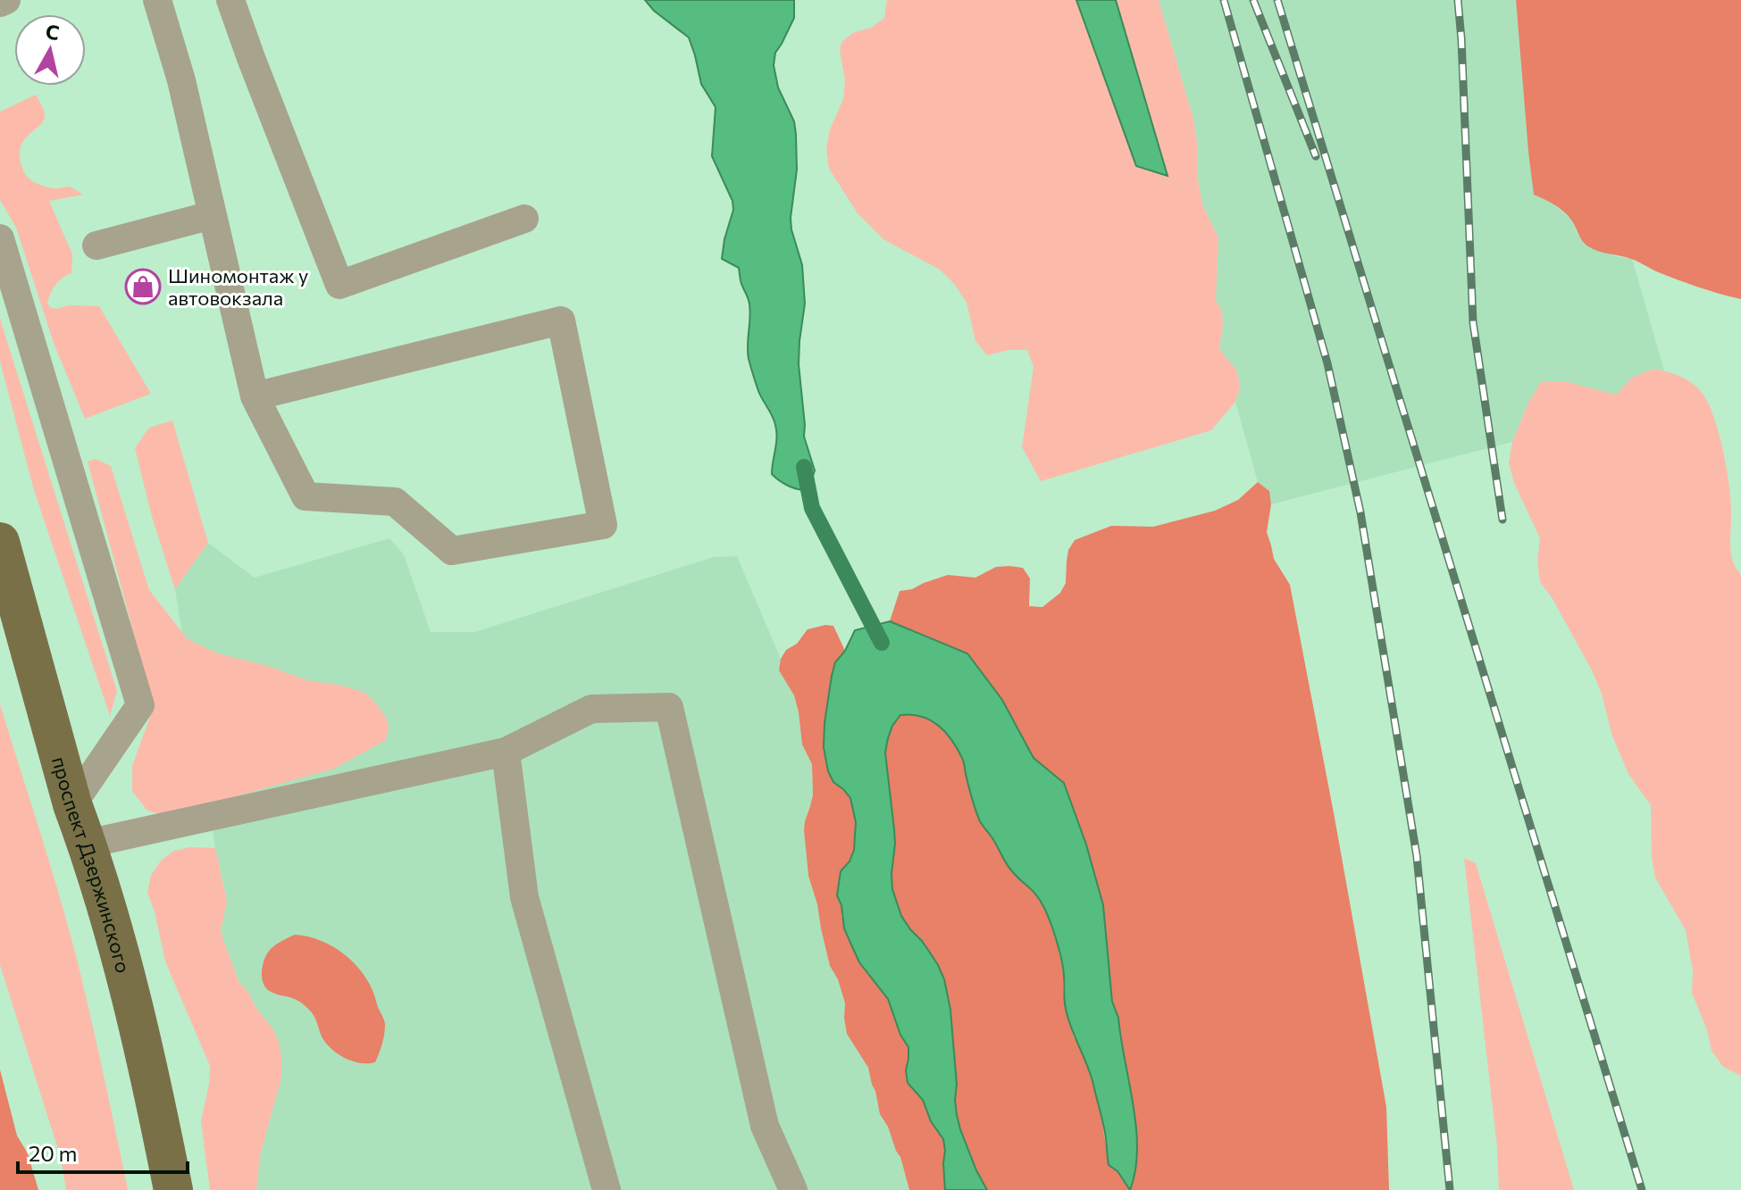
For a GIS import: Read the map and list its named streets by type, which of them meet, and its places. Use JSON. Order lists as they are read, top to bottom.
{
  "streets": {
    "main road": ["проспект Дзержинского"]
  },
  "places": {
    "shop": ["Шиномонтаж у автовокзала"]
  },
  "scale_bar": "20 m",
  "north": "top"
}
